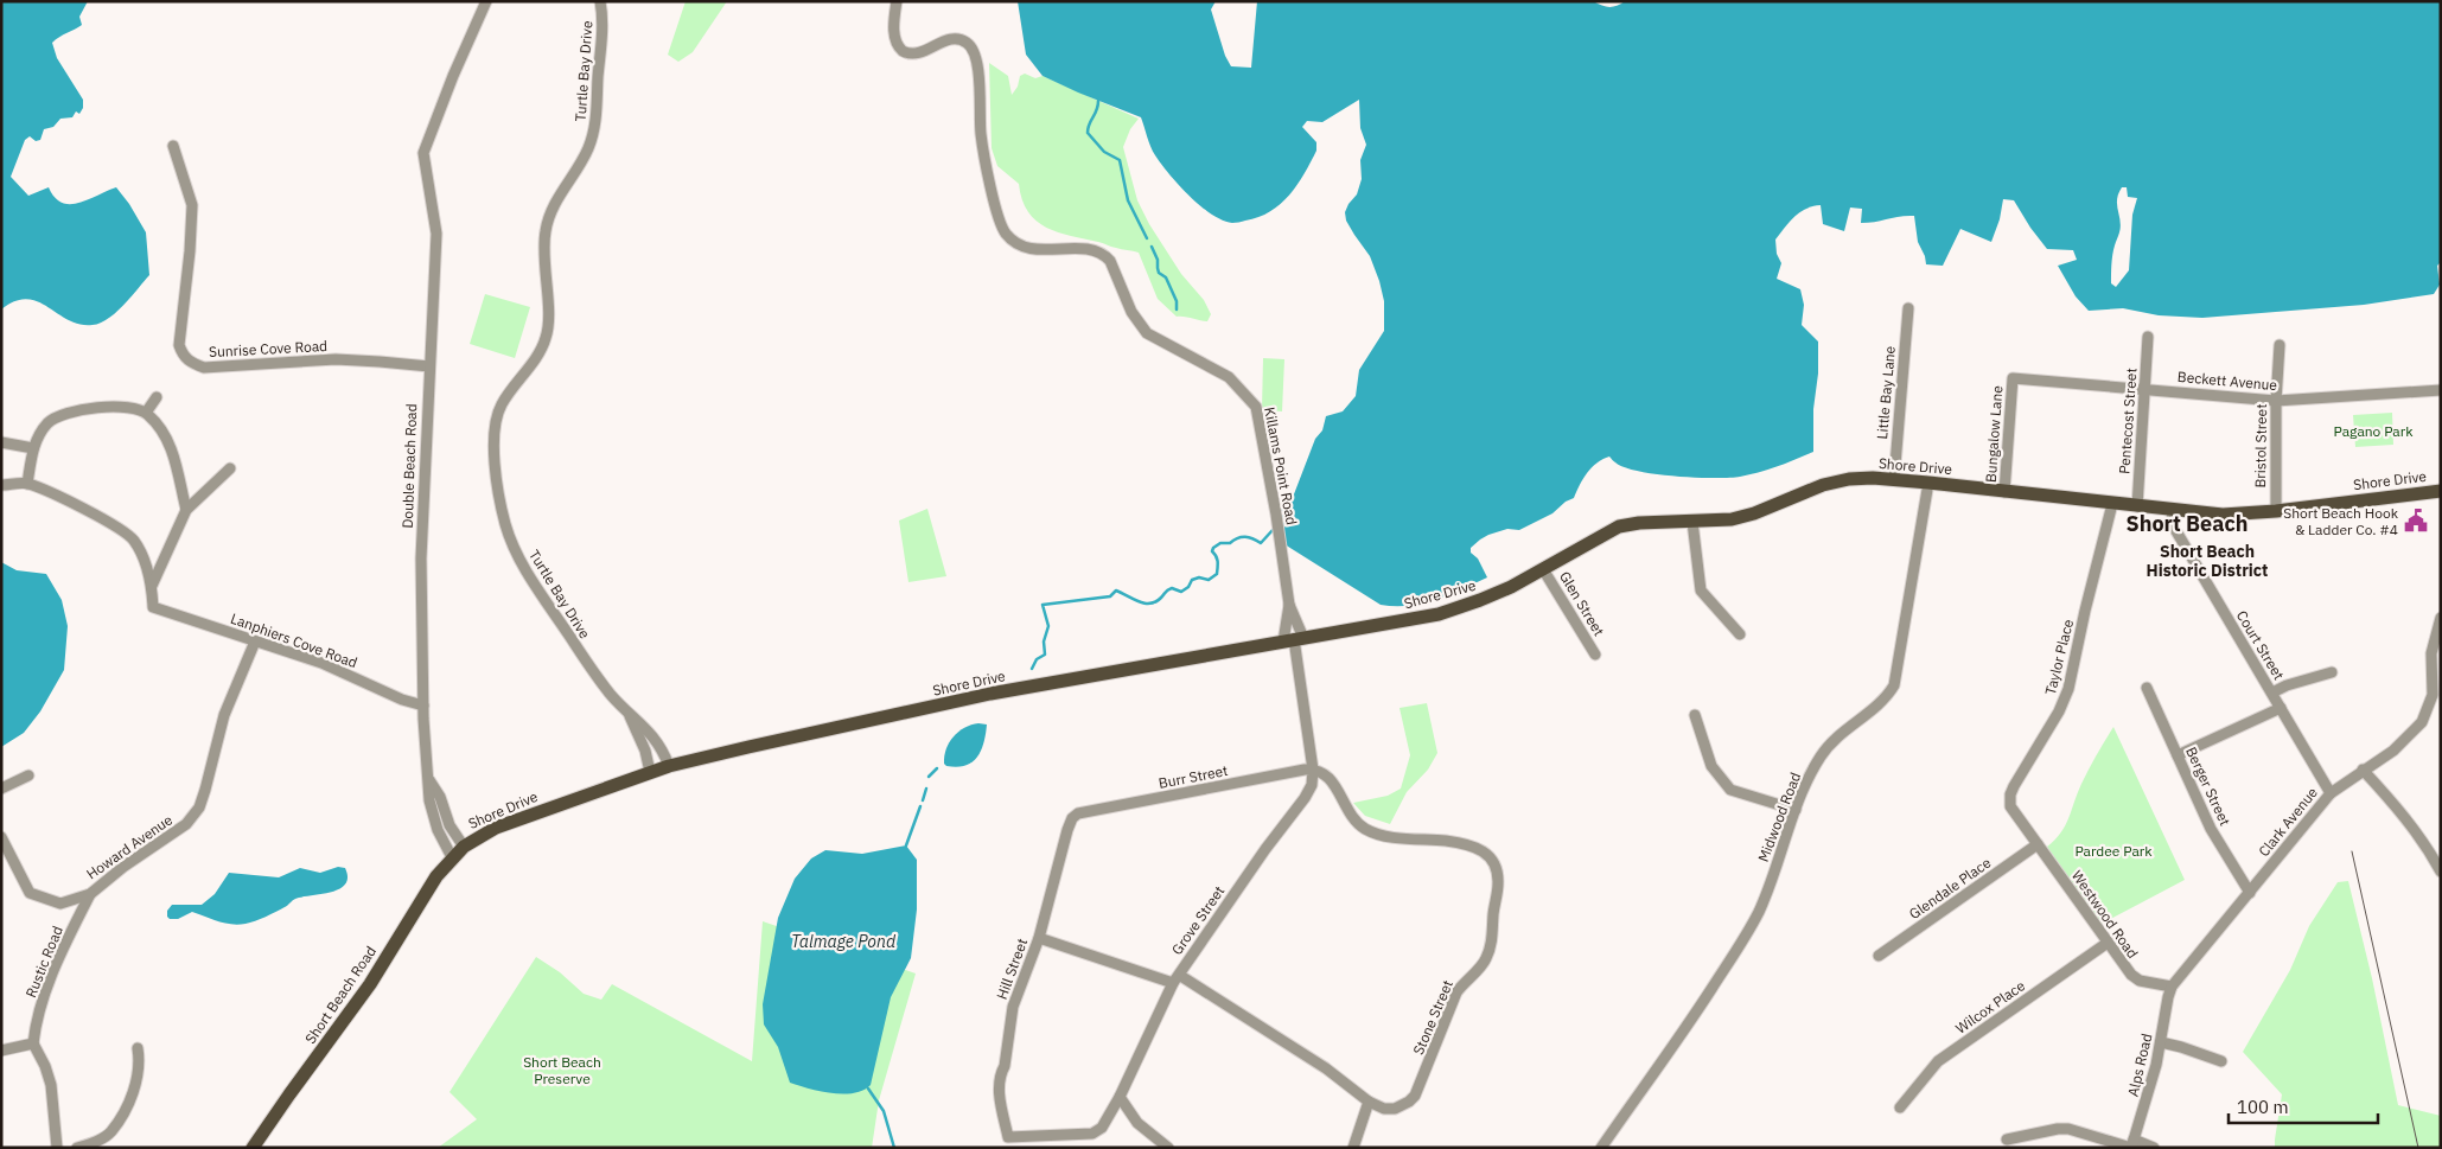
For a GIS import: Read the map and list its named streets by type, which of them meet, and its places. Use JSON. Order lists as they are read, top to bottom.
{
  "streets": {
    "main road": ["Shore Drive", "Short Beach Road"],
    "street": [
      "Turtle Bay Drive",
      "Sunrise Cove Road",
      "Beckett Avenue",
      "Little Bay Lane",
      "Pentecost Street",
      "Bungalow Lane",
      "Bristol Street",
      "Double Beach Road",
      "Killams Point Road",
      "Glen Street",
      "Lanphiers Cove Road",
      "Court Street",
      "Taylor Place",
      "Burr Street",
      "Berger Street",
      "Midwood Road",
      "Clark Avenue",
      "Howard Avenue",
      "Glendale Place",
      "Westwood Road",
      "Grove Street",
      "Rustic Road",
      "Hill Street",
      "Wilcox Place",
      "Stone Street",
      "Alps Road"
    ]
  },
  "crossings": [
    ["Turtle Bay Drive", "Shore Drive"],
    ["Sunrise Cove Road", "Double Beach Road"],
    ["Beckett Avenue", "Pentecost Street"],
    ["Beckett Avenue", "Bungalow Lane"],
    ["Beckett Avenue", "Bristol Street"],
    ["Little Bay Lane", "Shore Drive"],
    ["Pentecost Street", "Shore Drive"],
    ["Bungalow Lane", "Shore Drive"],
    ["Bristol Street", "Shore Drive"],
    ["Double Beach Road", "Shore Drive"],
    ["Double Beach Road", "Lanphiers Cove Road"],
    ["Double Beach Road", "Short Beach Road"],
    ["Killams Point Road", "Shore Drive"],
    ["Killams Point Road", "Grove Street"],
    ["Shore Drive", "Glen Street"],
    ["Shore Drive", "Court Street"],
    ["Shore Drive", "Taylor Place"],
    ["Shore Drive", "Midwood Road"],
    ["Shore Drive", "Grove Street"],
    ["Shore Drive", "Short Beach Road"],
    ["Lanphiers Cove Road", "Howard Avenue"],
    ["Court Street", "Clark Avenue"],
    ["Taylor Place", "Westwood Road"],
    ["Burr Street", "Grove Street"],
    ["Burr Street", "Hill Street"],
    ["Burr Street", "Stone Street"],
    ["Berger Street", "Clark Avenue"],
    ["Clark Avenue", "Westwood Road"],
    ["Clark Avenue", "Alps Road"],
    ["Howard Avenue", "Rustic Road"],
    ["Glendale Place", "Westwood Road"],
    ["Westwood Road", "Wilcox Place"],
    ["Westwood Road", "Alps Road"],
    ["Grove Street", "Hill Street"],
    ["Grove Street", "Stone Street"],
    ["Hill Street", "Stone Street"]
  ],
  "districts": ["Short Beach", "Short Beach Historic District"],
  "water": ["Talmage Pond"],
  "parks": ["Pagano Park", "Pardee Park", "Short Beach Preserve"],
  "places": {
    "public building": ["Short Beach Hook & Ladder Co. #4"]
  },
  "scale_bar": "100 m"
}
